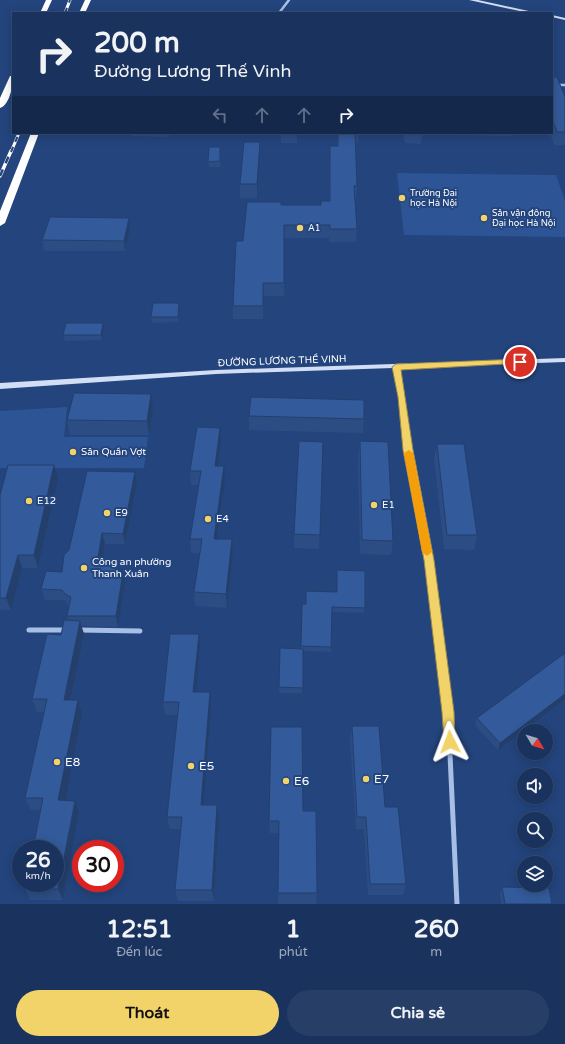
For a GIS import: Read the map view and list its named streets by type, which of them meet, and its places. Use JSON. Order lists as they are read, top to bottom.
{
  "streets": {
    "street": ["ĐƯỜNG LƯƠNG THẾ VINH"]
  },
  "places": [
    "Trường Đại học Hà Nội",
    "Sân vận động Đại học Hà Nội",
    "A1",
    "Sân Quần Vợt",
    "E12",
    "E1",
    "E9",
    "E4",
    "Công an phường Thanh Xuân",
    "E8",
    "E5",
    "E7",
    "E6"
  ],
  "north": "bottom right",
  "page": {
    "turn": ["200 m", "Đường Lương Thế Vinh"],
    "speed": "26 km/h",
    "limit": "30",
    "eta": [
      "12:51",
      "Đến lúc",
      "1",
      "phút",
      "260",
      "m"
    ],
    "buttons": ["Thoát", "Chia sẻ"]
  }
}
